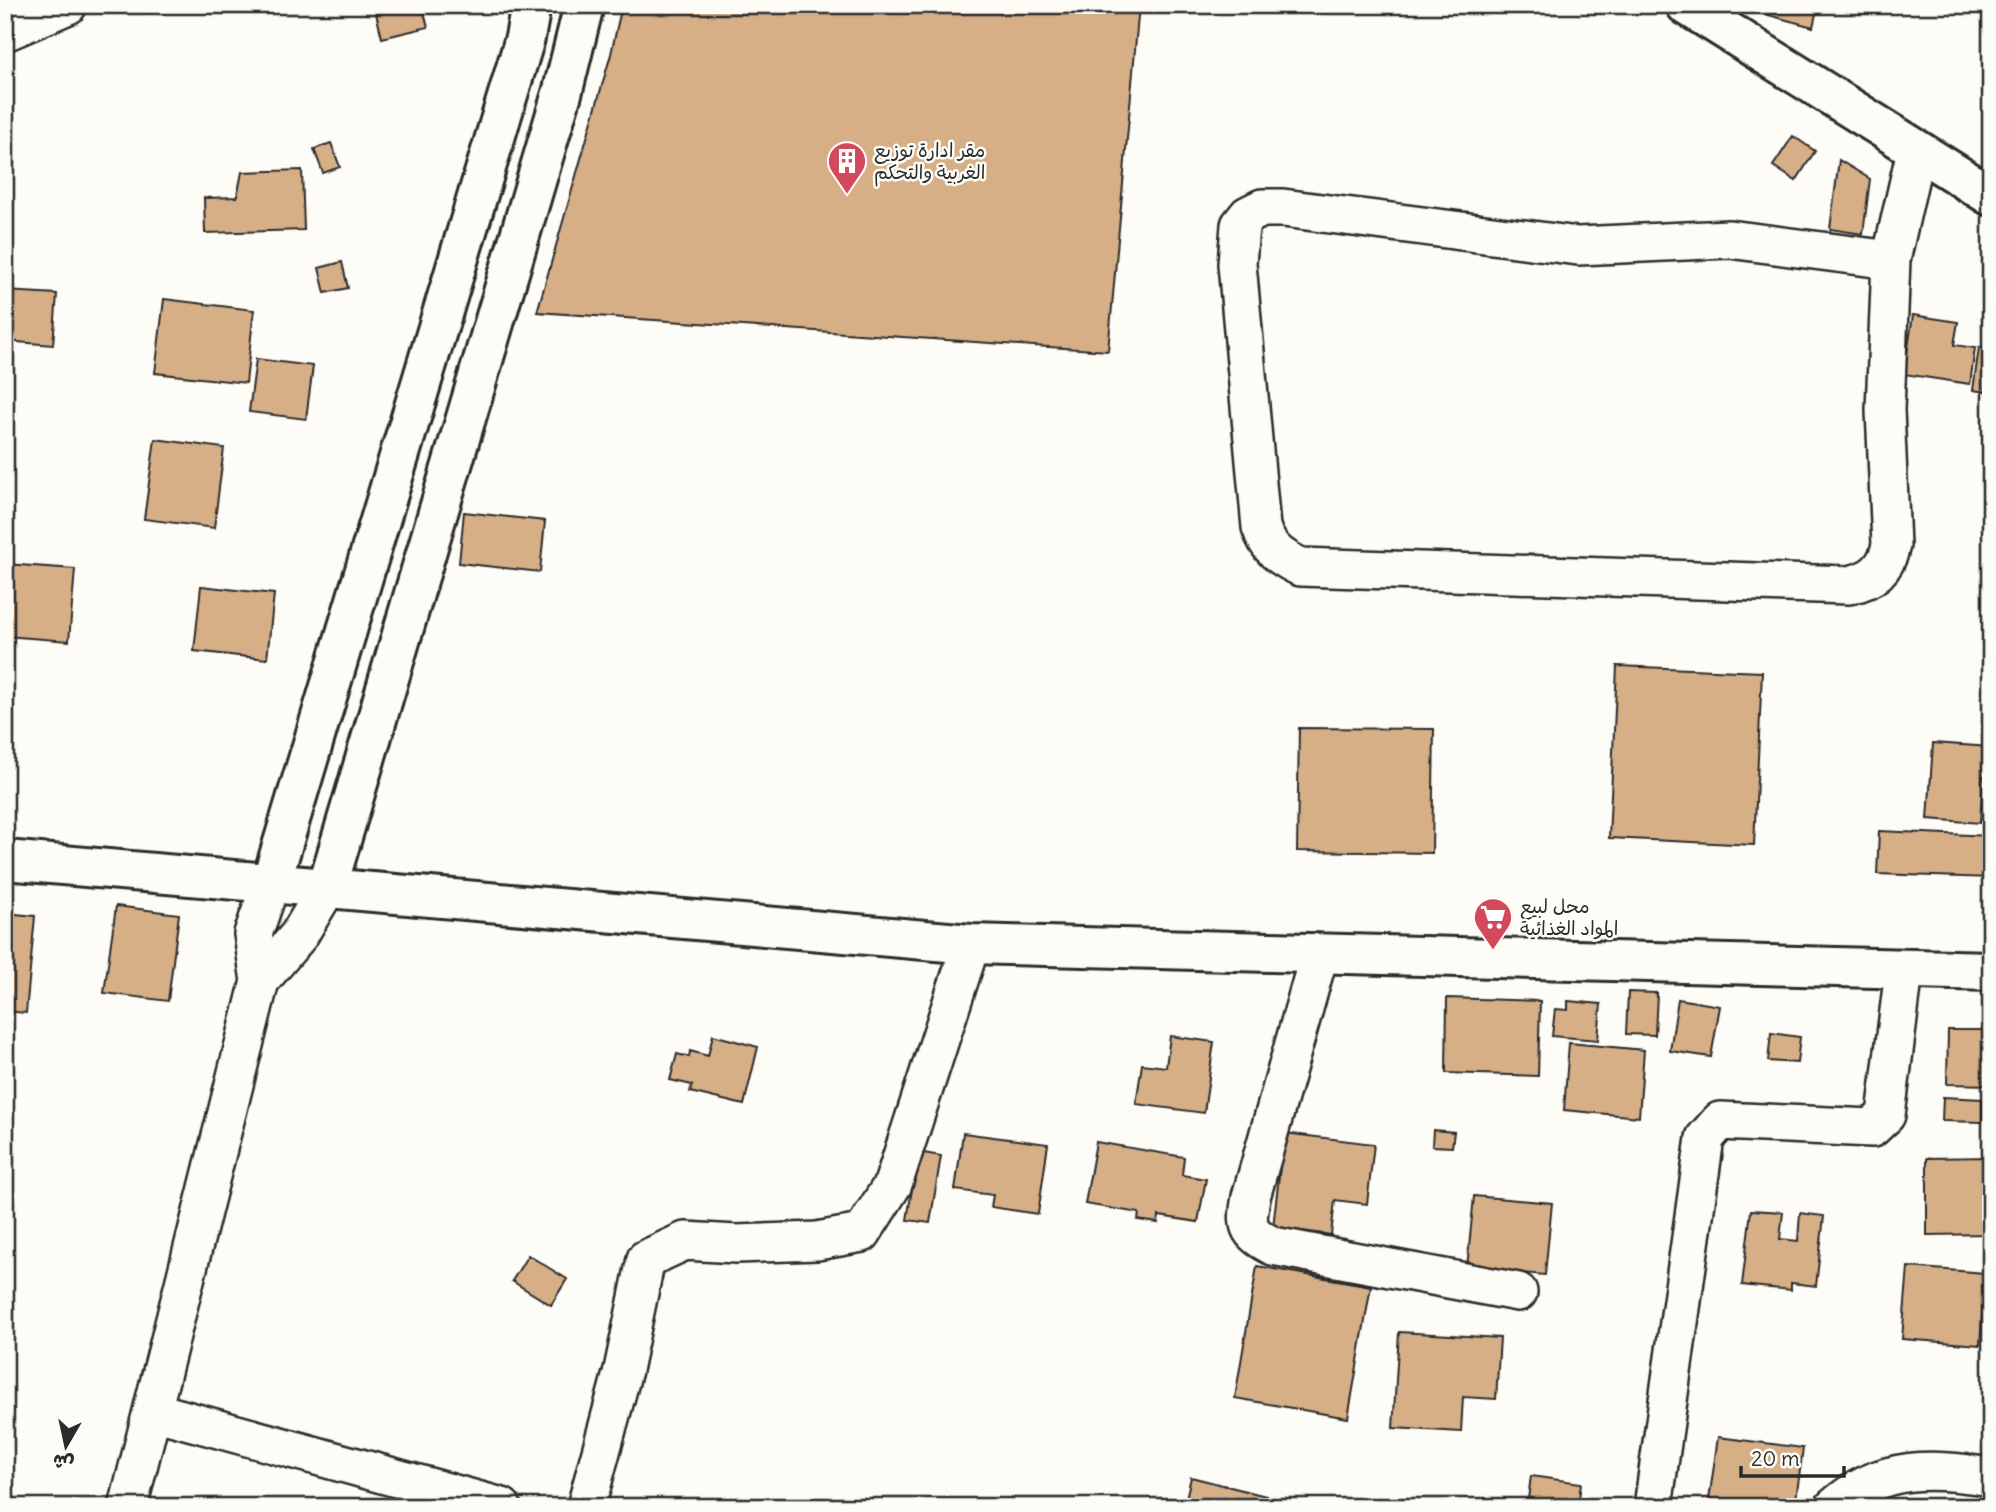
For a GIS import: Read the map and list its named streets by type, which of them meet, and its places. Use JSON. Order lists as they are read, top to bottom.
{
  "places": {
    "building": ["مقر ادارة توزيع الغربية والتحكم"],
    "supermarket": ["محل لبيع المواد الغذائية"]
  },
  "scale_bar": "20 m",
  "north": "bottom"
}
